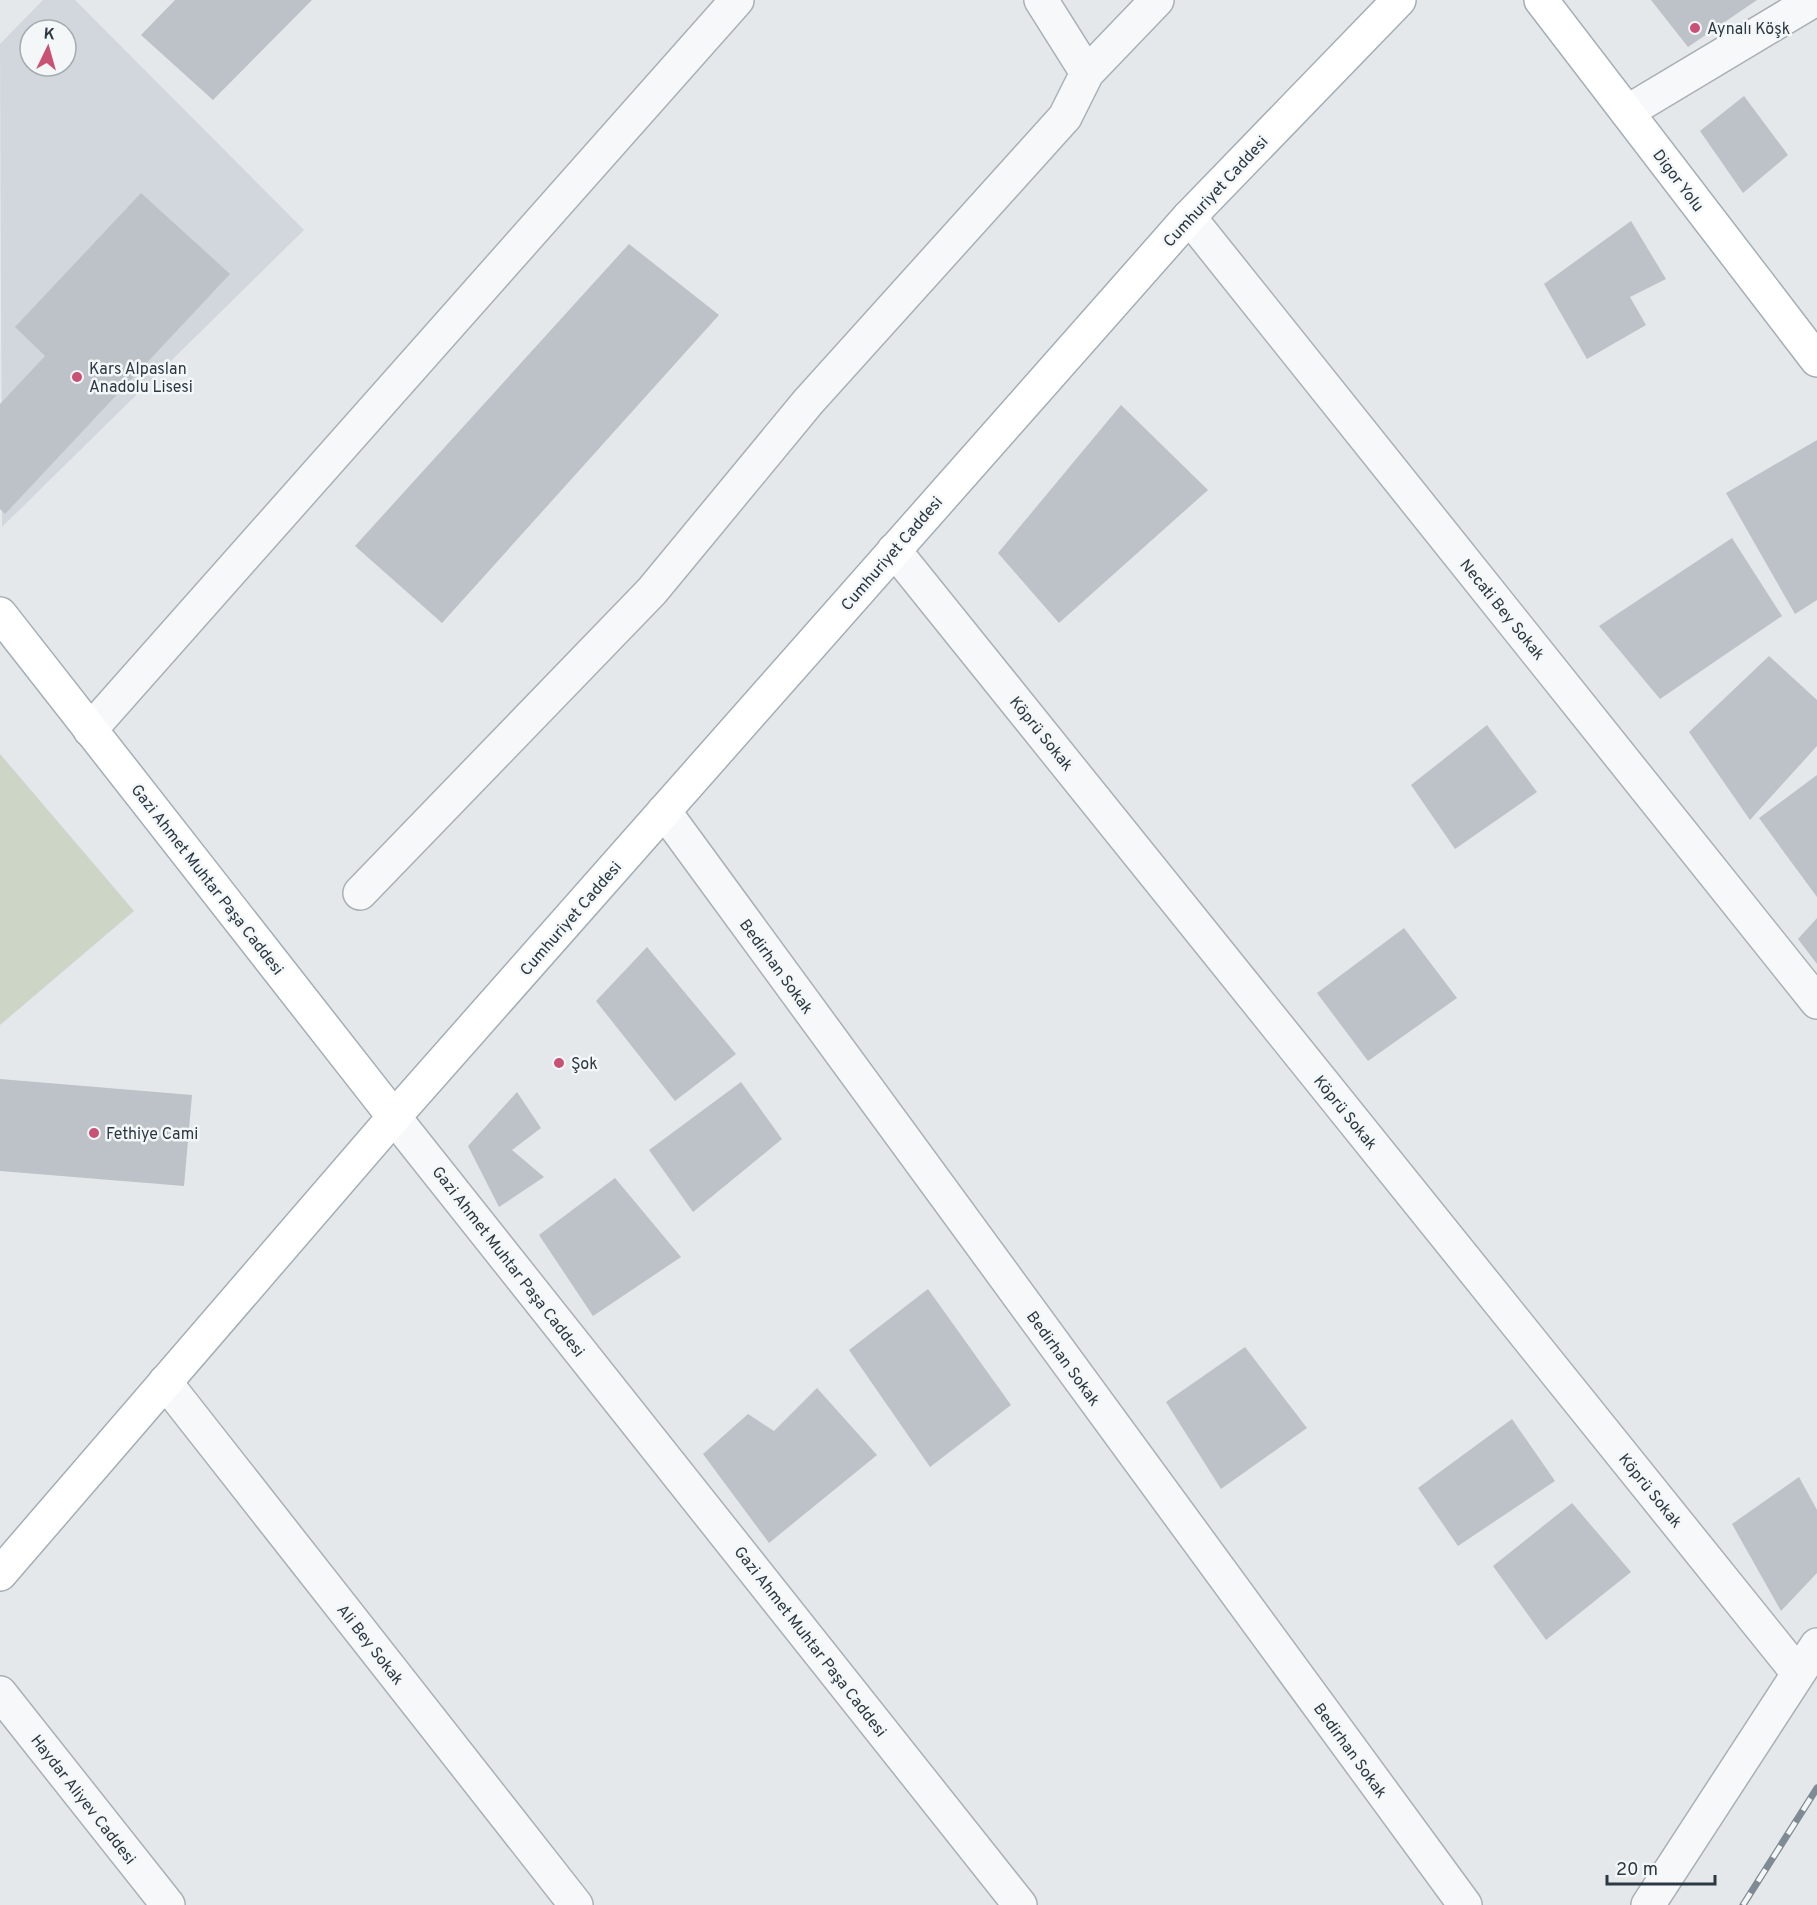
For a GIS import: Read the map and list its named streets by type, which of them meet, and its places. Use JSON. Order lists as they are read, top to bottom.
{
  "streets": {
    "main road": ["Digor Yolu", "Cumhuriyet Caddesi", "Gazi Ahmet Muhtar Paşa Caddesi"],
    "street": [
      "Necati Bey Sokak",
      "Köprü Sokak",
      "Bedirhan Sokak",
      "Ali Bey Sokak",
      "Haydar Aliyev Caddesi"
    ]
  },
  "crossings": [
    ["Cumhuriyet Caddesi", "Necati Bey Sokak"],
    ["Cumhuriyet Caddesi", "Köprü Sokak"],
    ["Cumhuriyet Caddesi", "Gazi Ahmet Muhtar Paşa Caddesi"],
    ["Cumhuriyet Caddesi", "Bedirhan Sokak"],
    ["Cumhuriyet Caddesi", "Ali Bey Sokak"]
  ],
  "places": [
    "Aynalı Köşk",
    "Kars Alpaslan Anadolu Lisesi",
    "Şok",
    "Fethiye Cami"
  ],
  "scale_bar": "20 m",
  "north": "top"
}
